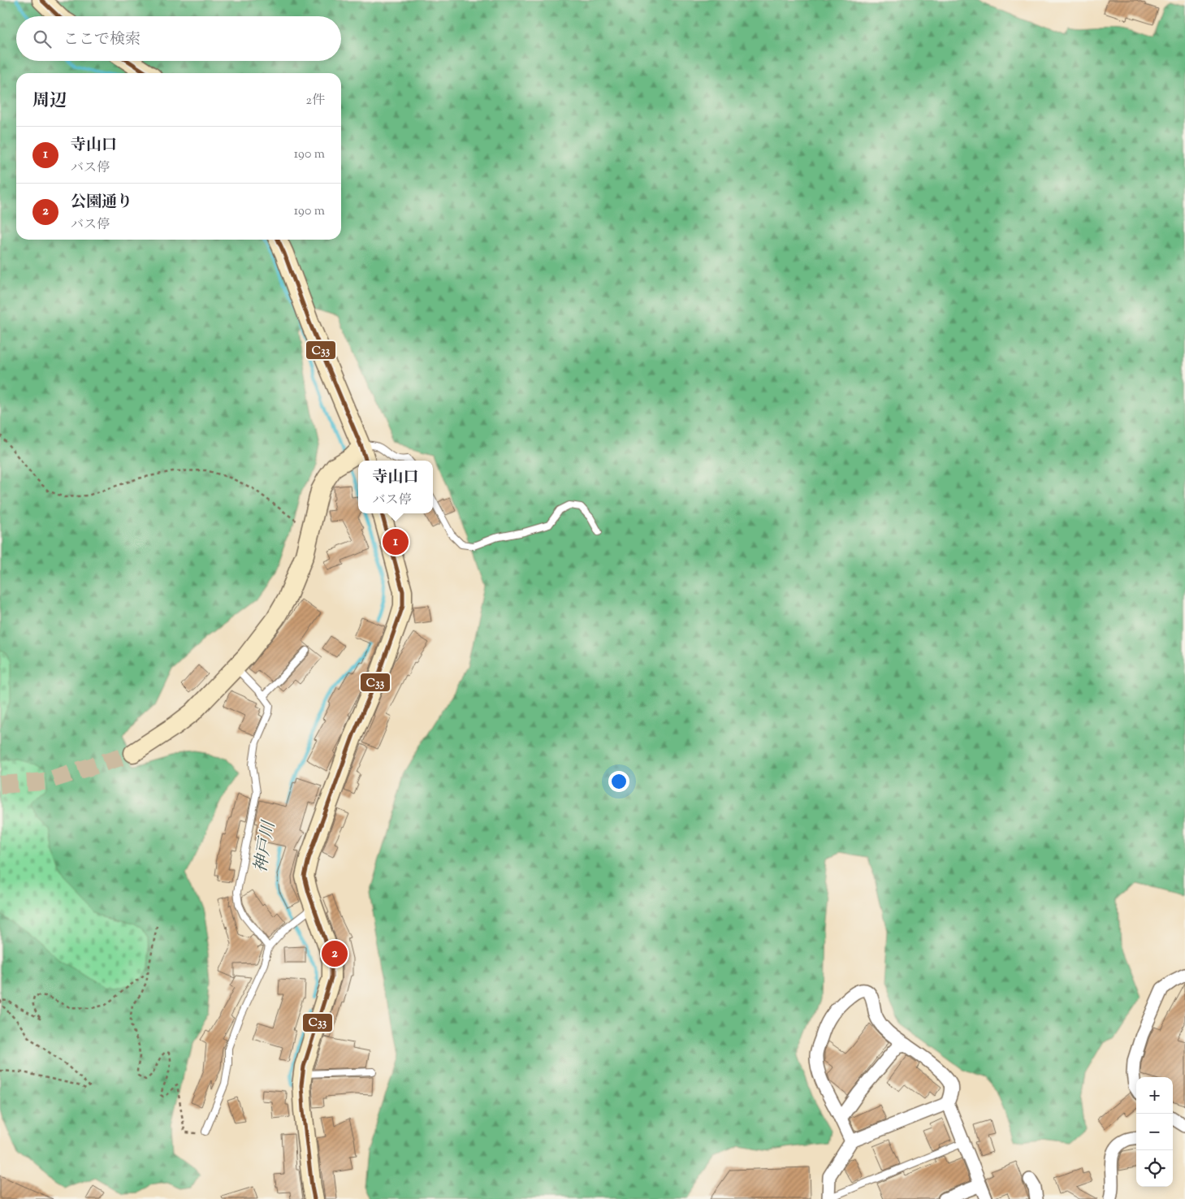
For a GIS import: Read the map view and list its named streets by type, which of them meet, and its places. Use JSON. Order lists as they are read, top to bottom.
{
  "water": ["神戸川"],
  "lines": ["transit line C33"],
  "page": {
    "search": "ここで検索",
    "heading": ["周辺", "2件"],
    "list": [
      {
        "mark": "1",
        "name": "寺山口",
        "note": "バス停",
        "value": "190 m"
      },
      {
        "mark": "2",
        "name": "公園通り",
        "note": "バス停",
        "value": "190 m"
      }
    ],
    "popup": ["寺山口", "バス停"],
    "pins": ["1", "2"],
    "map_buttons": ["+", "−"]
  }
}
